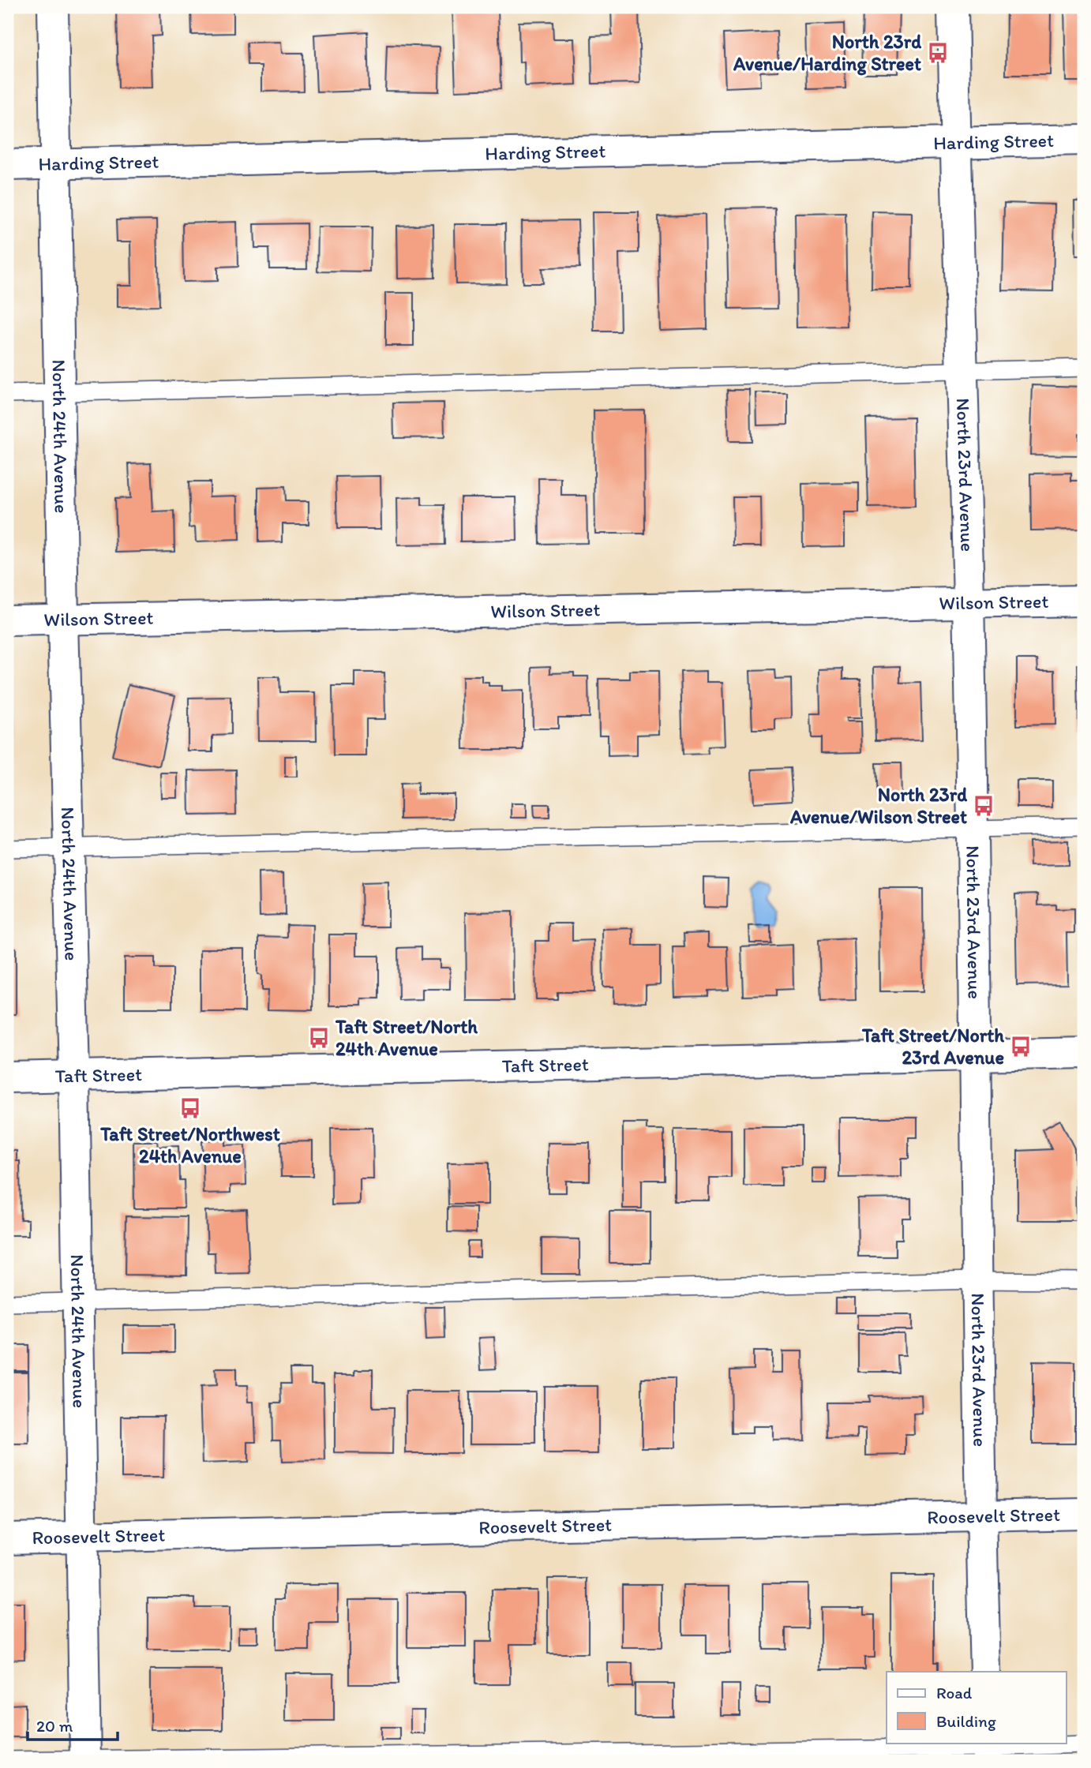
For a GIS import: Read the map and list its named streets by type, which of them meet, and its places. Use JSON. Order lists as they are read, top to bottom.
{
  "streets": {
    "street": [
      "Harding Street",
      "North 24th Avenue",
      "North 23rd Avenue",
      "Wilson Street",
      "Taft Street",
      "Roosevelt Street"
    ]
  },
  "crossings": [
    ["Harding Street", "North 24th Avenue"],
    ["Harding Street", "North 23rd Avenue"],
    ["North 24th Avenue", "Wilson Street"],
    ["North 24th Avenue", "Taft Street"],
    ["North 24th Avenue", "Roosevelt Street"],
    ["North 23rd Avenue", "Wilson Street"],
    ["North 23rd Avenue", "Taft Street"],
    ["North 23rd Avenue", "Roosevelt Street"]
  ],
  "places": {
    "bus stop": [
      "North 23rd Avenue/Harding Street",
      "North 23rd Avenue/Wilson Street",
      "Taft Street/North 24th Avenue",
      "Taft Street/North 23rd Avenue",
      "Taft Street/Northwest 24th Avenue"
    ]
  },
  "legend": ["Road", "Building"],
  "scale_bar": "20 m"
}
